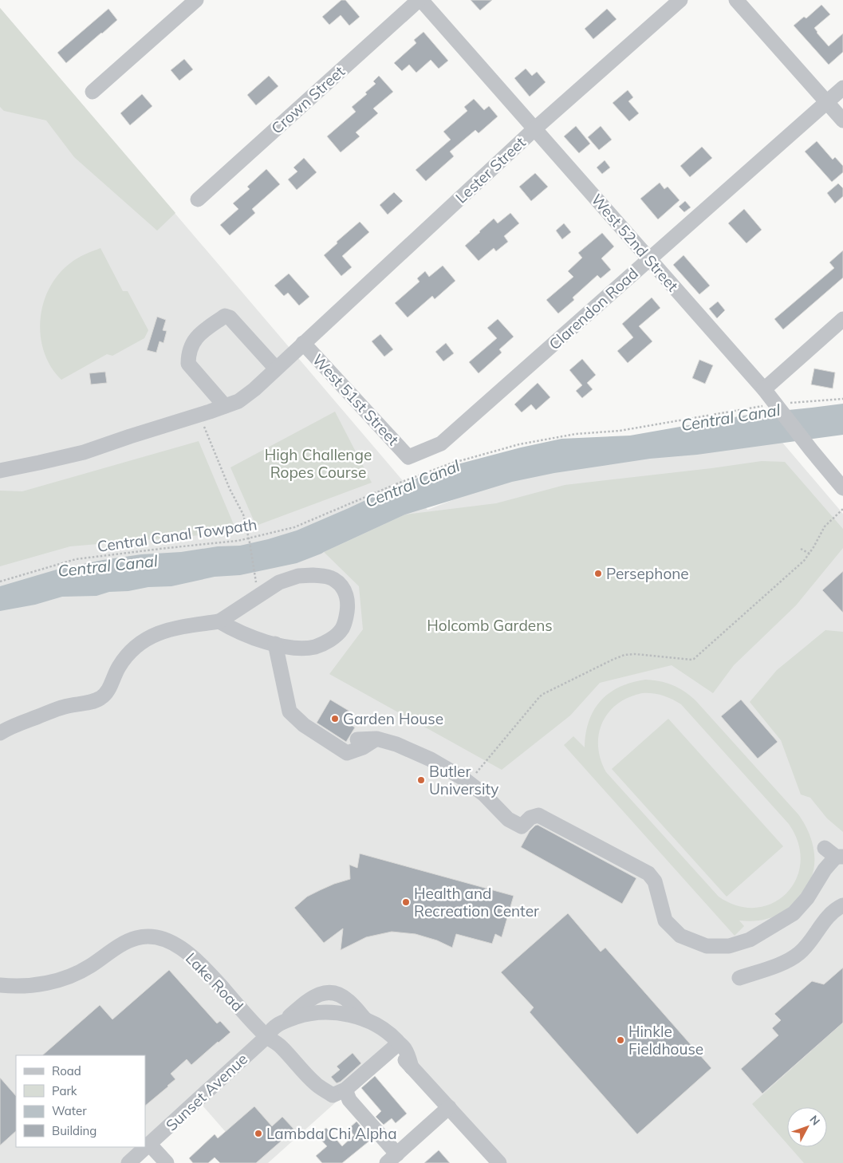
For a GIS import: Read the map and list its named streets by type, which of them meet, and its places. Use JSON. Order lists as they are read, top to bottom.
{
  "streets": {
    "street": [
      "Crown Street",
      "Lester Street",
      "West 52nd Street",
      "Clarendon Road",
      "West 51st Street",
      "Lake Road",
      "Sunset Avenue"
    ],
    "path": ["Central Canal Towpath"]
  },
  "crossings": [
    ["Crown Street", "West 52nd Street"],
    ["Lester Street", "West 52nd Street"],
    ["Lester Street", "West 51st Street"],
    ["West 52nd Street", "Clarendon Road"],
    ["West 52nd Street", "Central Canal Towpath"],
    ["Clarendon Road", "West 51st Street"],
    ["Lake Road", "Sunset Avenue"]
  ],
  "water": ["Central Canal"],
  "parks": ["High Challenge Ropes Course", "Holcomb Gardens"],
  "places": [
    "Persephone",
    "Garden House",
    "Butler University",
    "Health and Recreation Center",
    "Hinkle Fieldhouse",
    "Lambda Chi Alpha"
  ],
  "legend": [
    "Road",
    "Park",
    "Water",
    "Building"
  ],
  "north": "top right"
}
